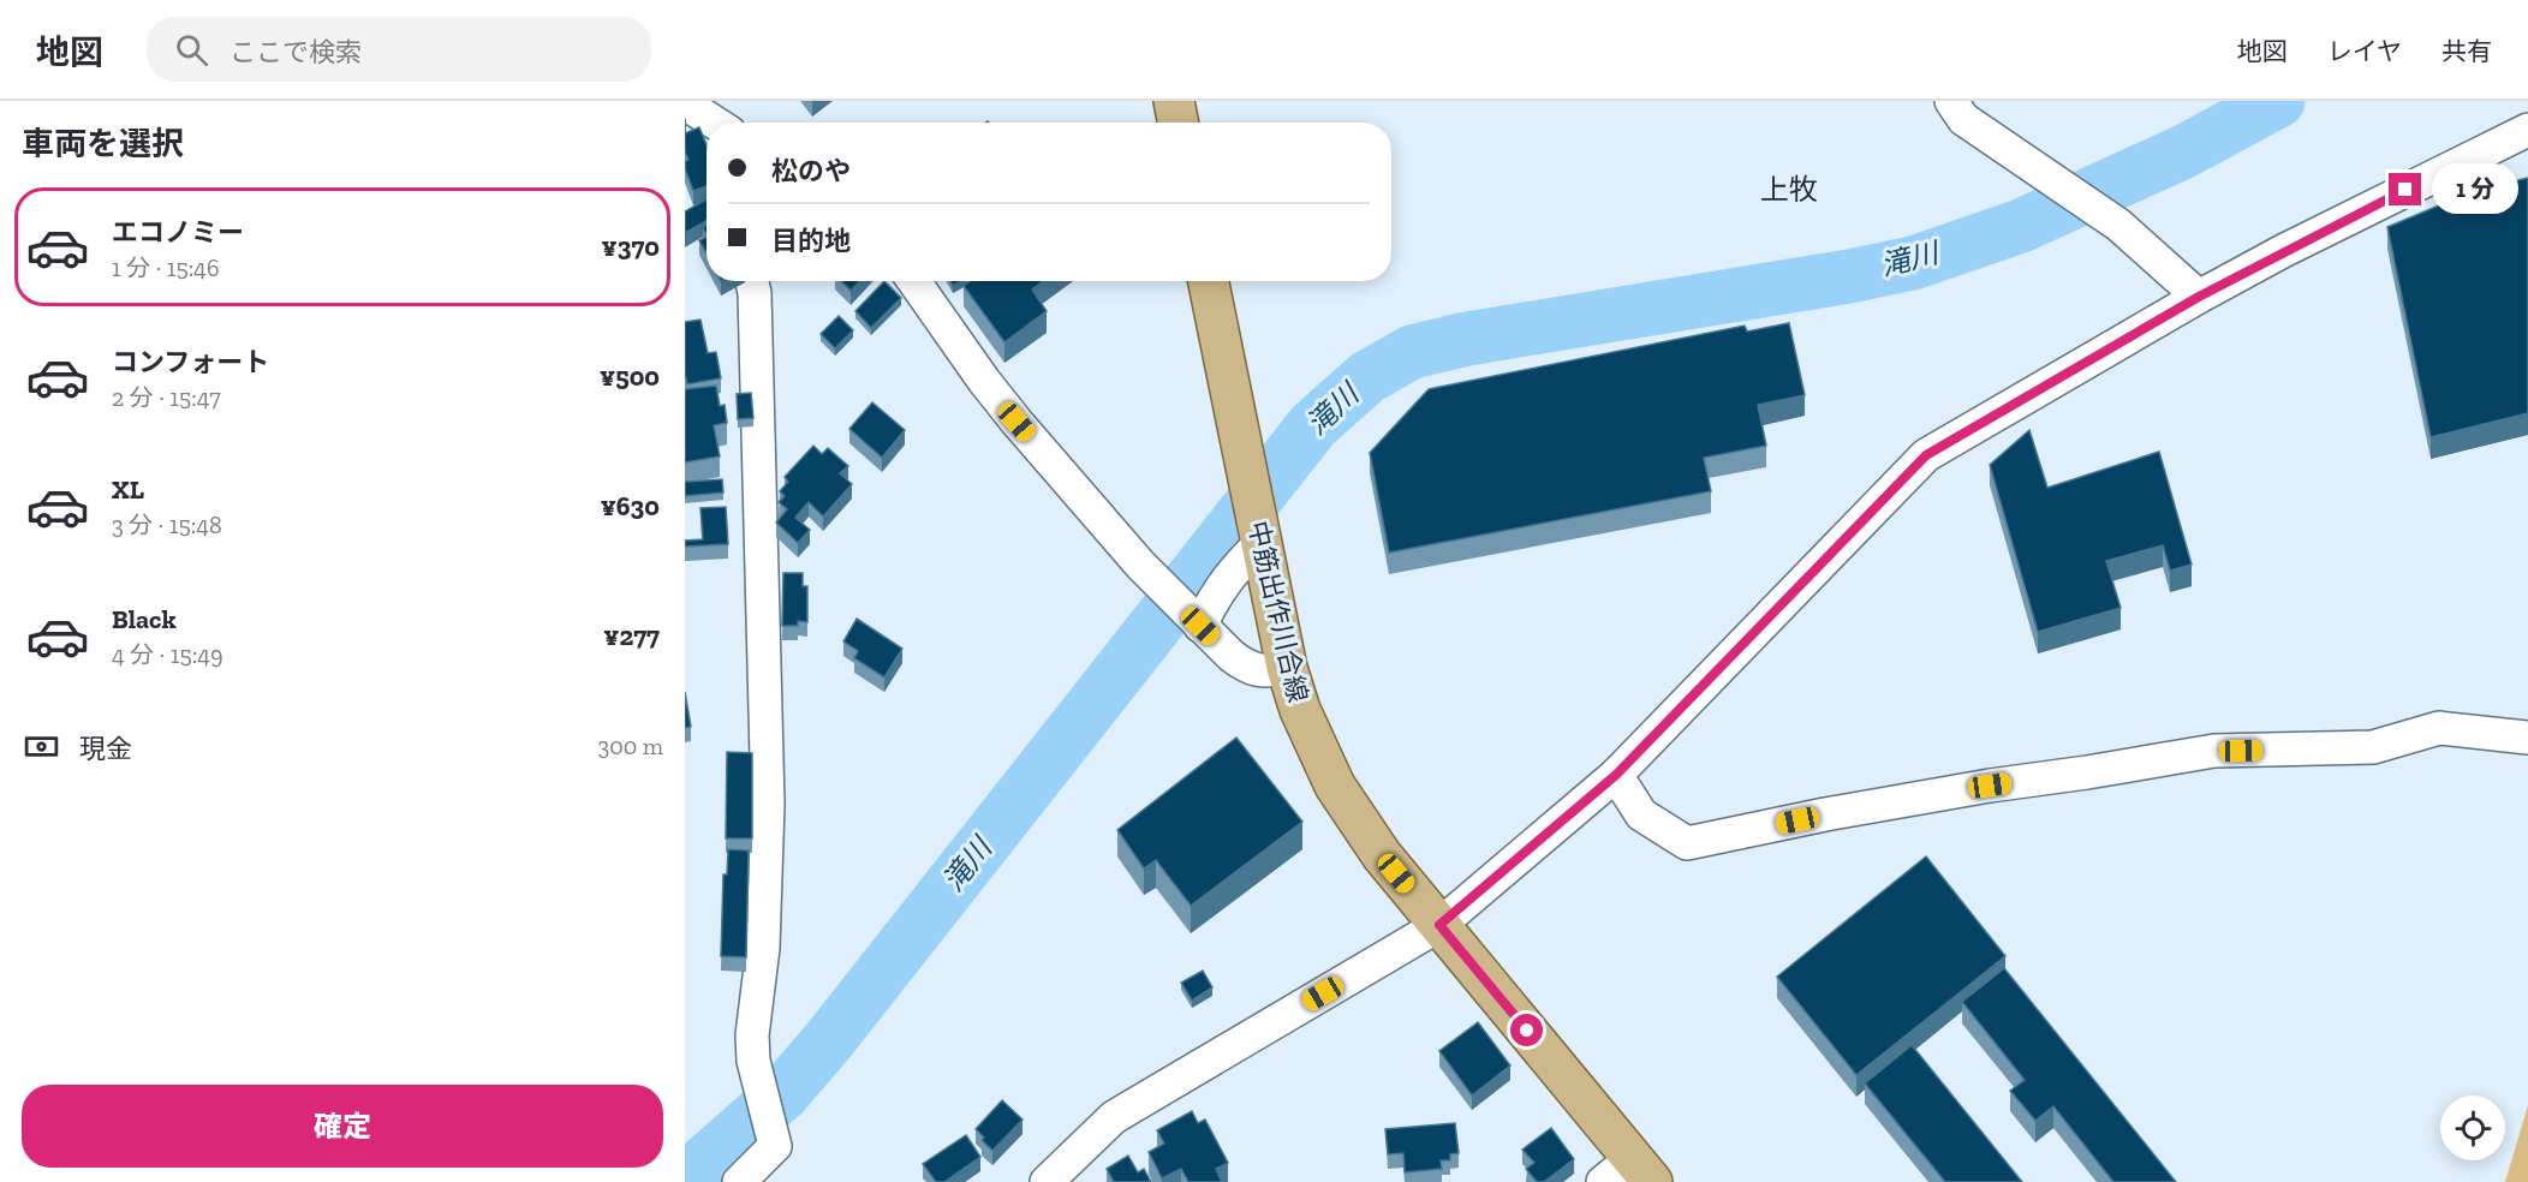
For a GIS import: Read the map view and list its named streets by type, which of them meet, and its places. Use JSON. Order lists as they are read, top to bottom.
{
  "streets": {
    "main road": ["中筋出作川合線"]
  },
  "districts": ["上牧"],
  "water": ["滝川"],
  "page": {
    "header": "地図",
    "search": "ここで検索",
    "nav": ["地図", "レイヤ", "共有"],
    "heading": "車両を選択",
    "banner": ["松のや", "目的地"],
    "bubble": "1 分",
    "list": [
      {
        "name": "エコノミー",
        "note": "1 分 · 15:46",
        "value": "¥370"
      },
      {
        "name": "コンフォート",
        "note": "2 分 · 15:47",
        "value": "¥500"
      },
      {
        "name": "XL",
        "note": "3 分 · 15:48",
        "value": "¥630"
      },
      {
        "name": "Black",
        "note": "4 分 · 15:49",
        "value": "¥277"
      }
    ],
    "pay": ["現金", "300 m"],
    "buttons": "確定"
  }
}
